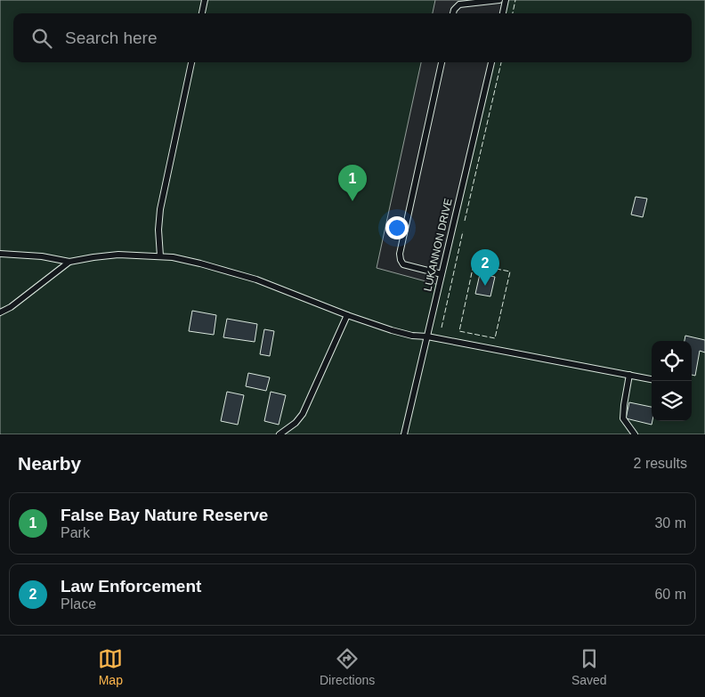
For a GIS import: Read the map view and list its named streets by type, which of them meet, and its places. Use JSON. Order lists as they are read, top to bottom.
{
  "streets": {
    "lane": ["LUKANNON DRIVE"]
  },
  "page": {
    "search": "Search here",
    "pins": ["1", "2"],
    "heading": ["Nearby", "2 results"],
    "list": [
      {
        "mark": "1",
        "name": "False Bay Nature Reserve",
        "note": "Park",
        "value": "30 m"
      },
      {
        "mark": "2",
        "name": "Law Enforcement",
        "note": "Place",
        "value": "60 m"
      }
    ],
    "nav": ["Map", "Directions", "Saved"]
  }
}
